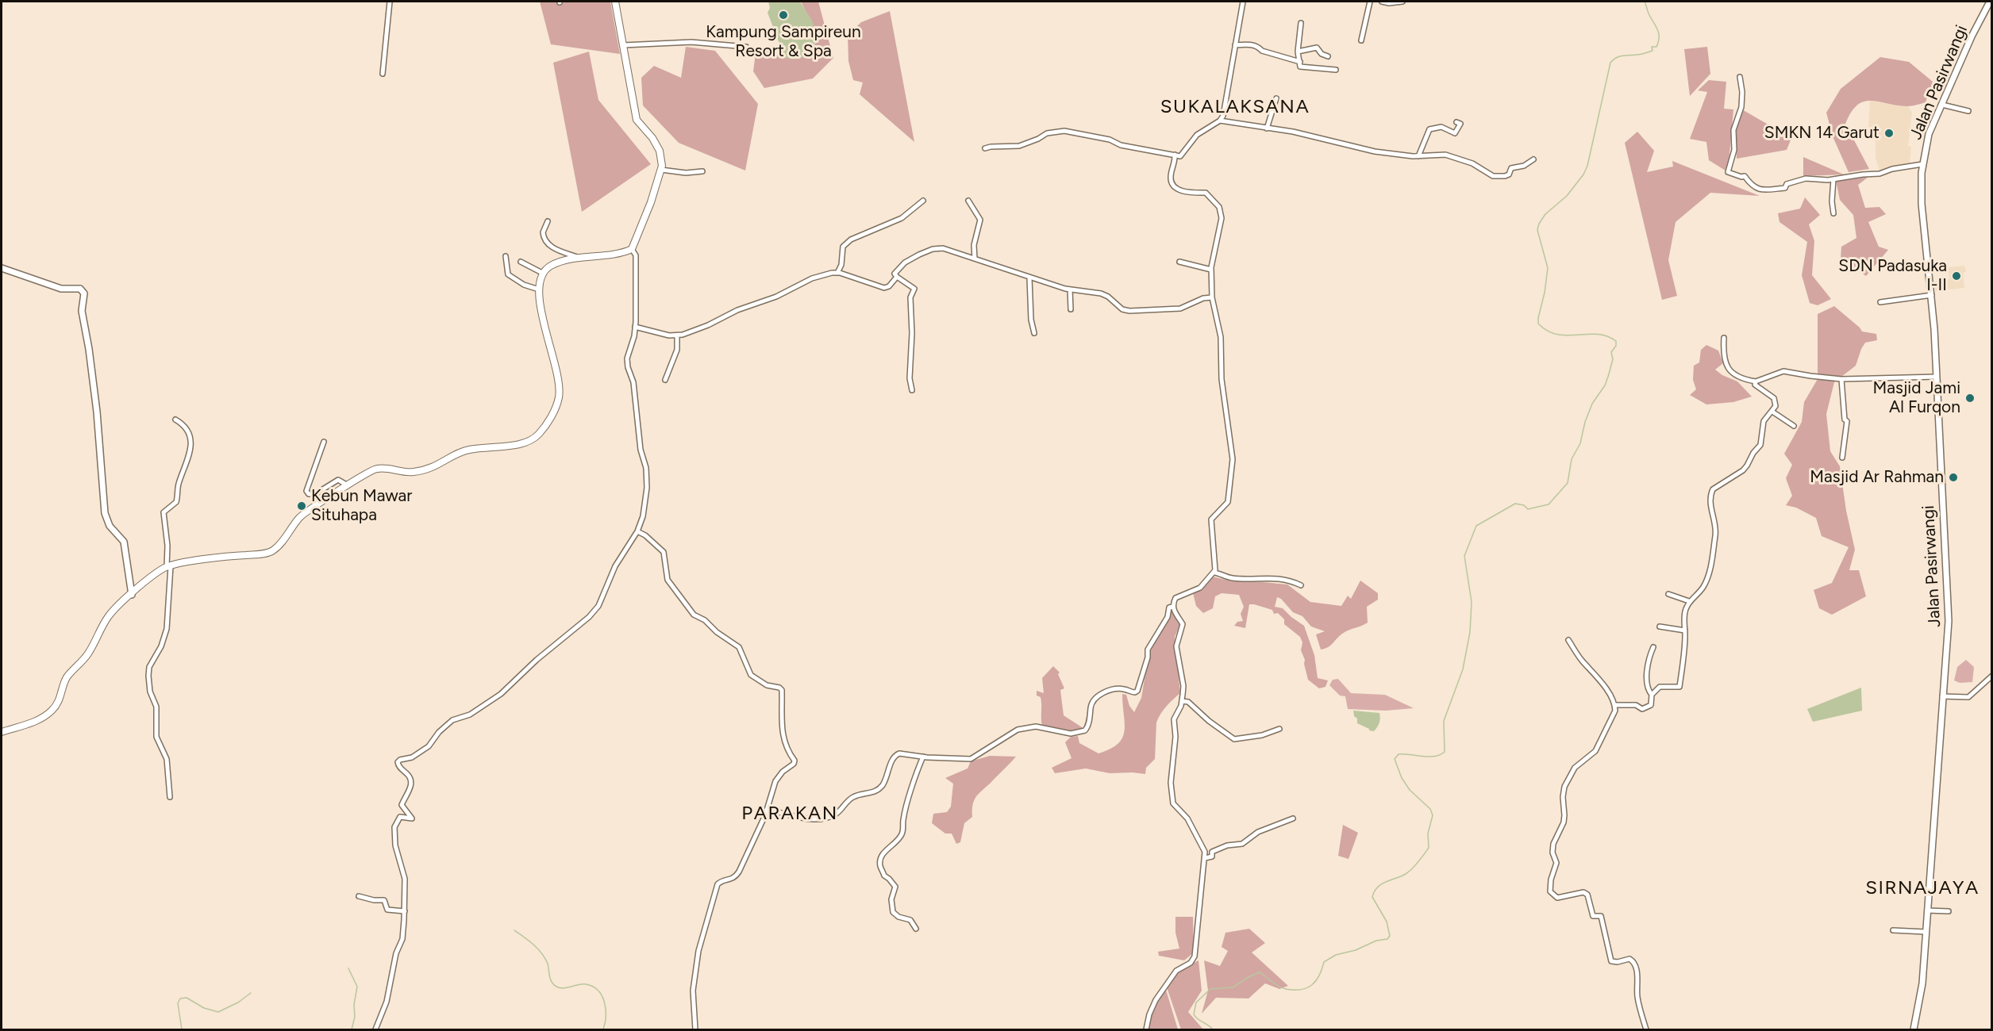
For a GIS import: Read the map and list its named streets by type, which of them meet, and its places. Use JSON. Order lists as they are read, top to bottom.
{
  "streets": {
    "street": ["Jalan Pasirwangi"]
  },
  "districts": ["SUKALAKSANA", "PARAKAN", "SIRNAJAYA"],
  "places": [
    "Kampung Sampireun Resort & Spa",
    "SMKN 14 Garut",
    "SDN Padasuka I-II",
    "Masjid Jami Al Furqon",
    "Masjid Ar Rahman",
    "Kebun Mawar Situhapa"
  ]
}
